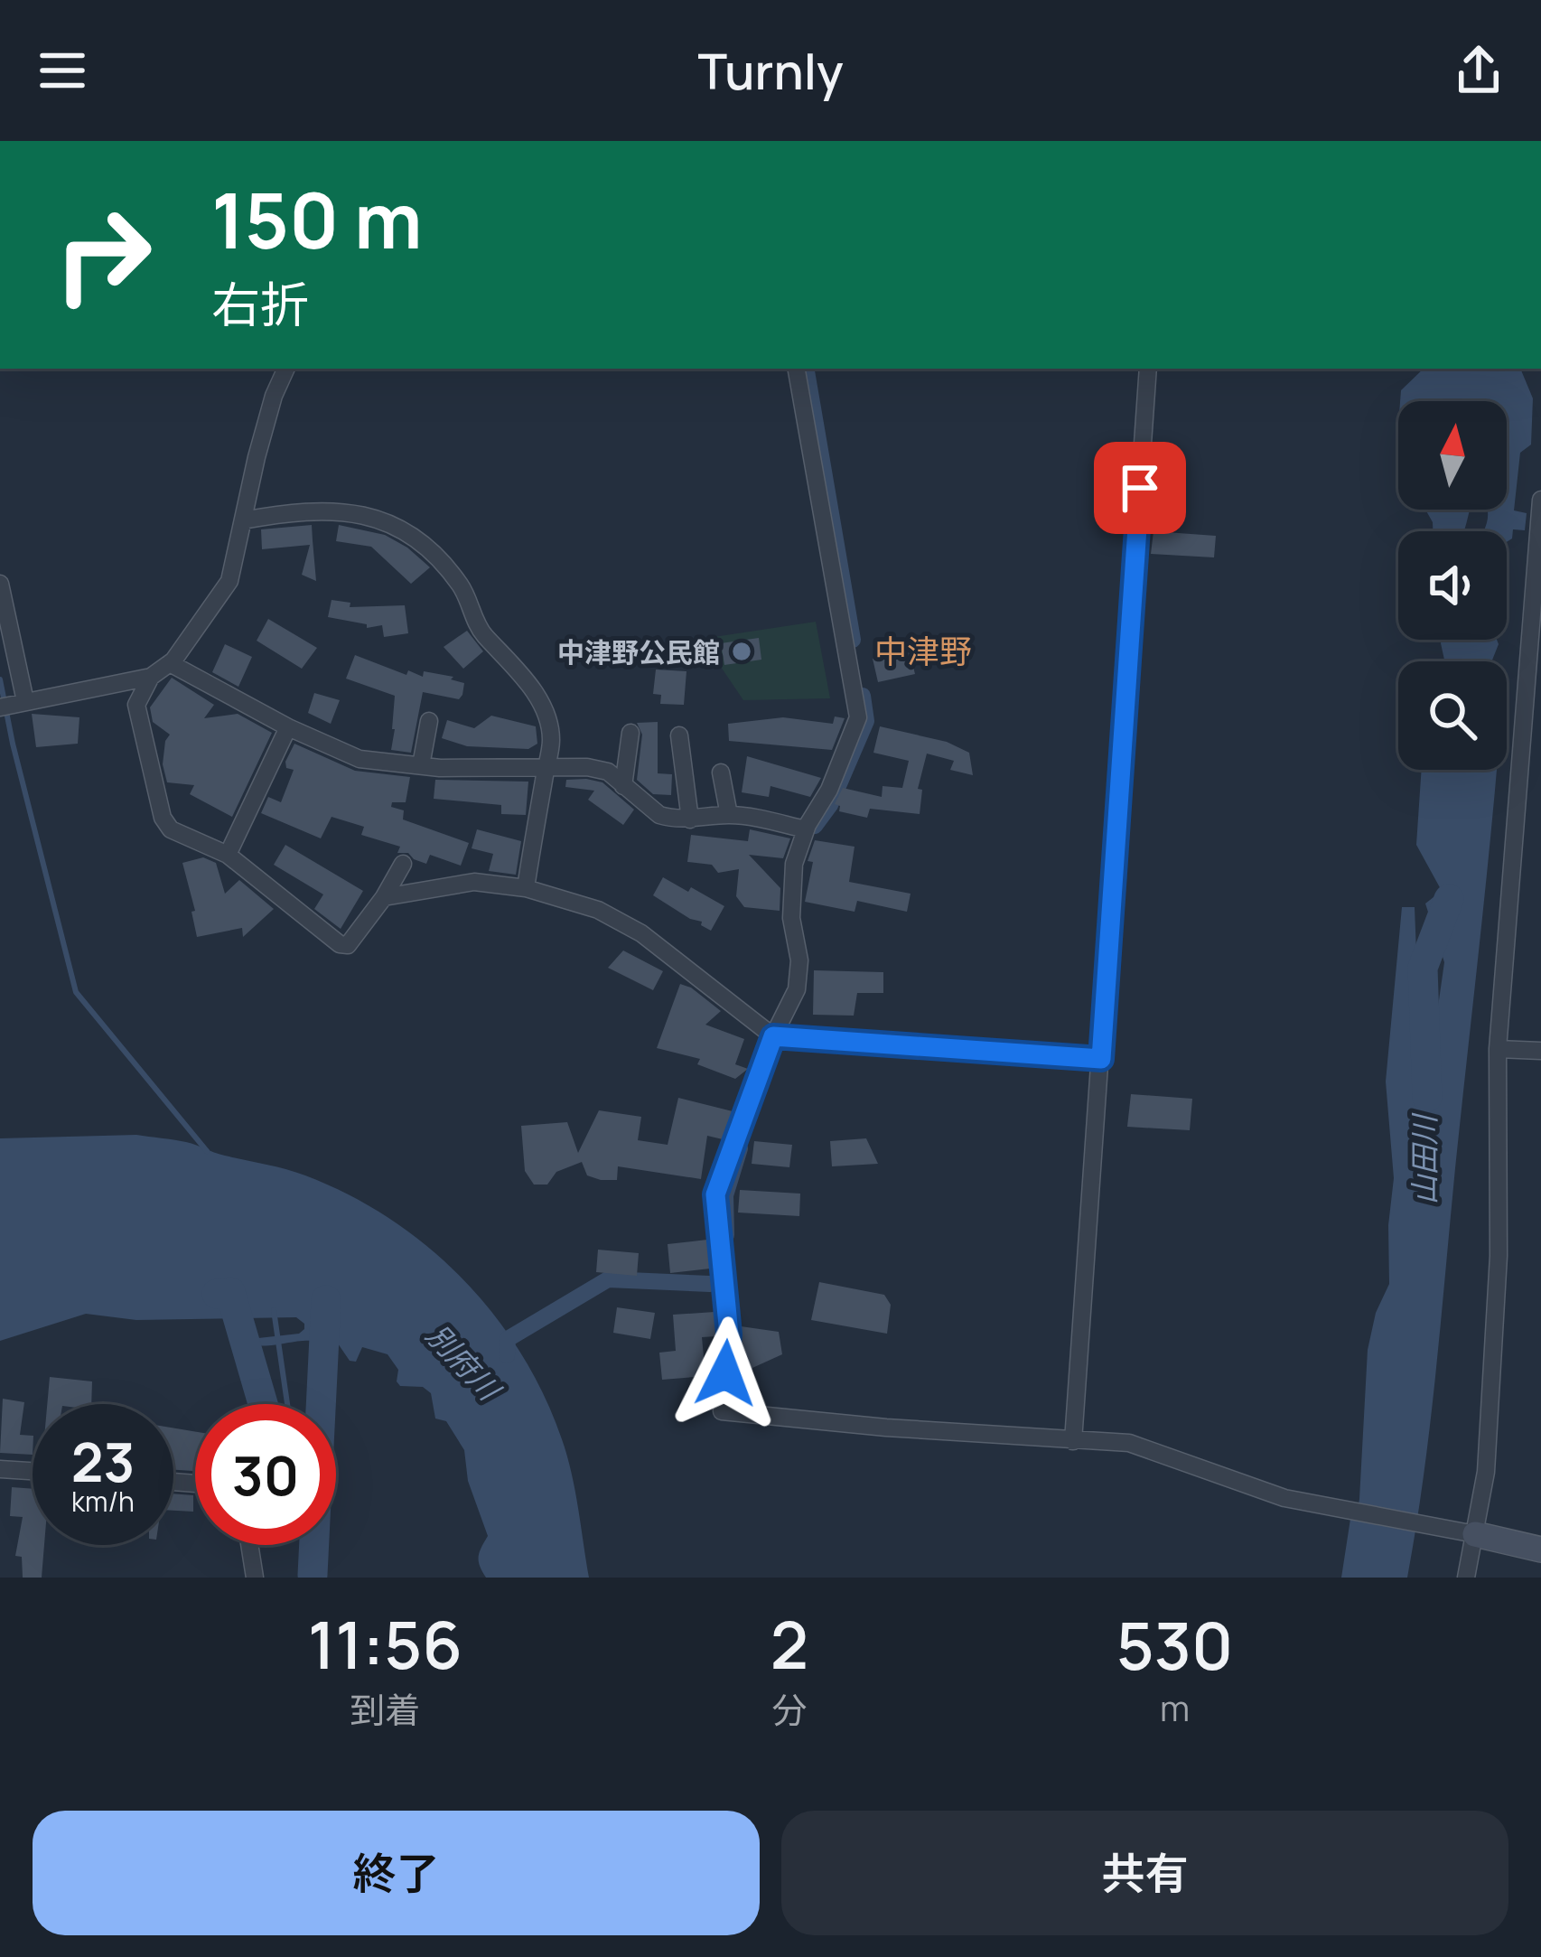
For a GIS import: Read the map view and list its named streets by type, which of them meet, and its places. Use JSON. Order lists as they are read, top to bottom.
{
  "districts": ["中津野"],
  "water": ["山田川", "別府川"],
  "places": ["中津野公民館"],
  "north": "top",
  "page": {
    "header": "Turnly",
    "turn": ["150 m", "右折"],
    "speed": "23 km/h",
    "limit": "30",
    "eta": [
      "11:56",
      "到着",
      "2",
      "分",
      "530",
      "m"
    ],
    "buttons": ["終了", "共有"]
  }
}
